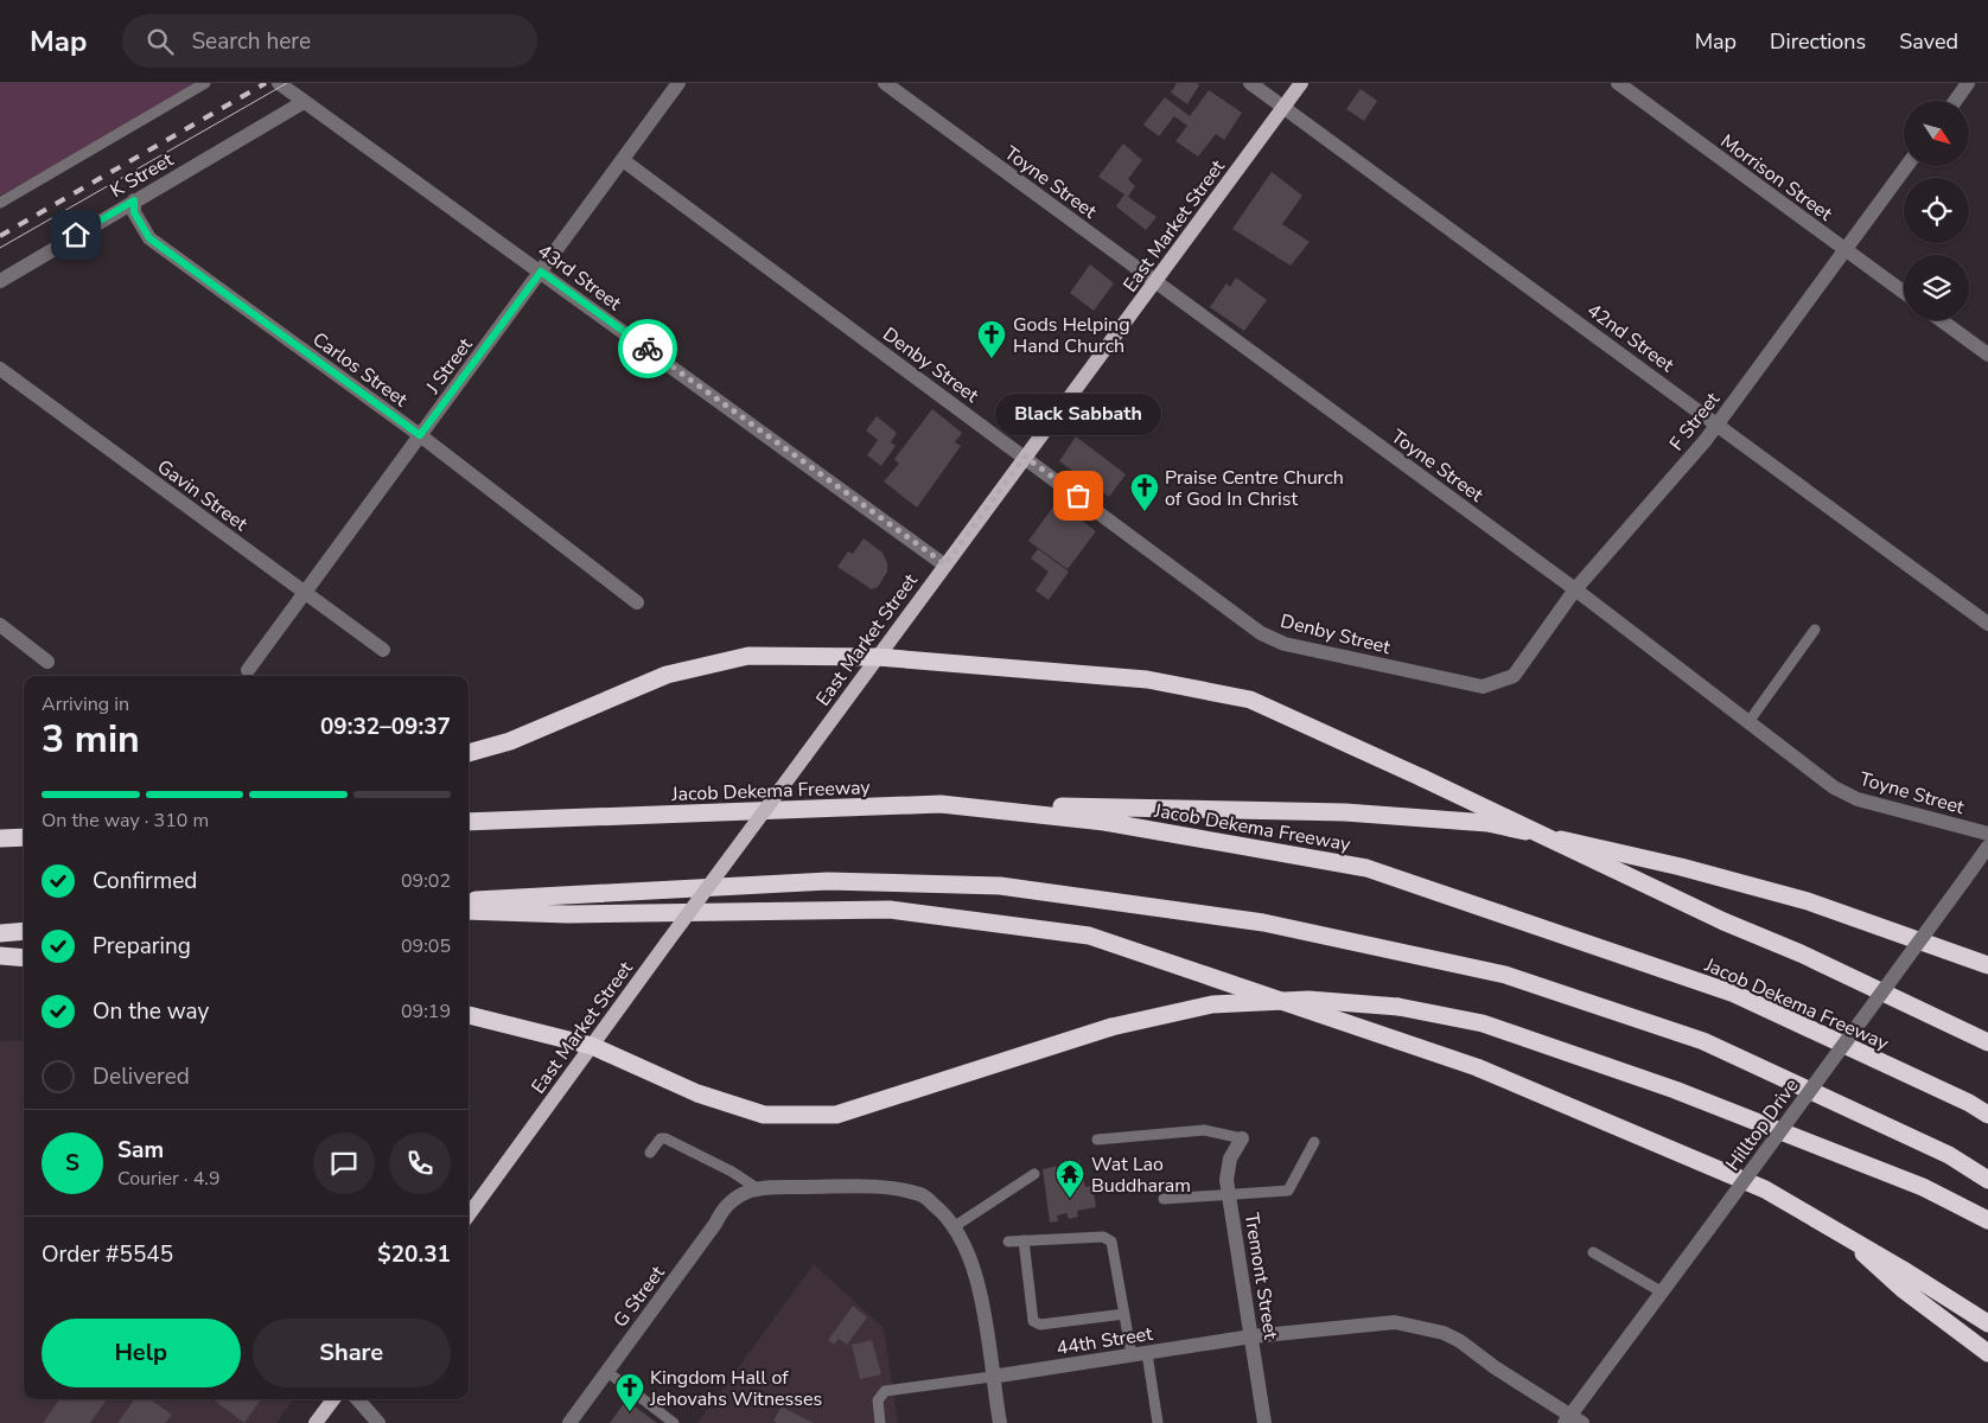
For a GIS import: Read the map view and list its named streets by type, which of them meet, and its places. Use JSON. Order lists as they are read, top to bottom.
{
  "streets": {
    "highway": ["Jacob Dekema Freeway"],
    "main road": ["East Market Street"],
    "street": [
      "K Street",
      "Morrison Street",
      "Toyne Street",
      "43rd Street",
      "42nd Street",
      "Denby Street",
      "J Street",
      "Carlos Street",
      "F Street",
      "Gavin Street",
      "Hilltop Drive",
      "Tremont Street",
      "G Street",
      "44th Street"
    ]
  },
  "crossings": [
    ["K Street", "43rd Street"],
    ["K Street", "Carlos Street"],
    ["Morrison Street", "F Street"],
    ["Toyne Street", "East Market Street"],
    ["Toyne Street", "F Street"],
    ["East Market Street", "43rd Street"],
    ["East Market Street", "42nd Street"],
    ["East Market Street", "Denby Street"],
    ["43rd Street", "J Street"],
    ["42nd Street", "F Street"],
    ["Denby Street", "J Street"],
    ["Denby Street", "F Street"],
    ["J Street", "Carlos Street"],
    ["J Street", "Gavin Street"],
    ["Hilltop Drive", "44th Street"],
    ["Tremont Street", "44th Street"]
  ],
  "places": {
    "church": ["Gods Helping Hand Church", "Praise Centre Church of God In Christ", "Kingdom Hall of Jehovahs Witnesses"],
    "other": ["Black Sabbath"],
    "temple": ["Wat Lao Buddharam"]
  },
  "north": "bottom right",
  "page": {
    "header": "Map",
    "search": "Search here",
    "nav": ["Map", "Directions", "Saved"],
    "bubble": "Black Sabbath",
    "heading": ["3 min", "Arriving in", "09:32–09:37"],
    "panel": [
      "Sam",
      "Courier · 4.9",
      "Order #5545",
      "$20.31"
    ],
    "bar": "On the way · 310 m",
    "list": [
      ["Confirmed", "09:02"],
      ["Preparing", "09:05"],
      ["On the way", "09:19"],
      "Delivered"
    ],
    "round": "S",
    "buttons": ["Help", "Share"]
  }
}
